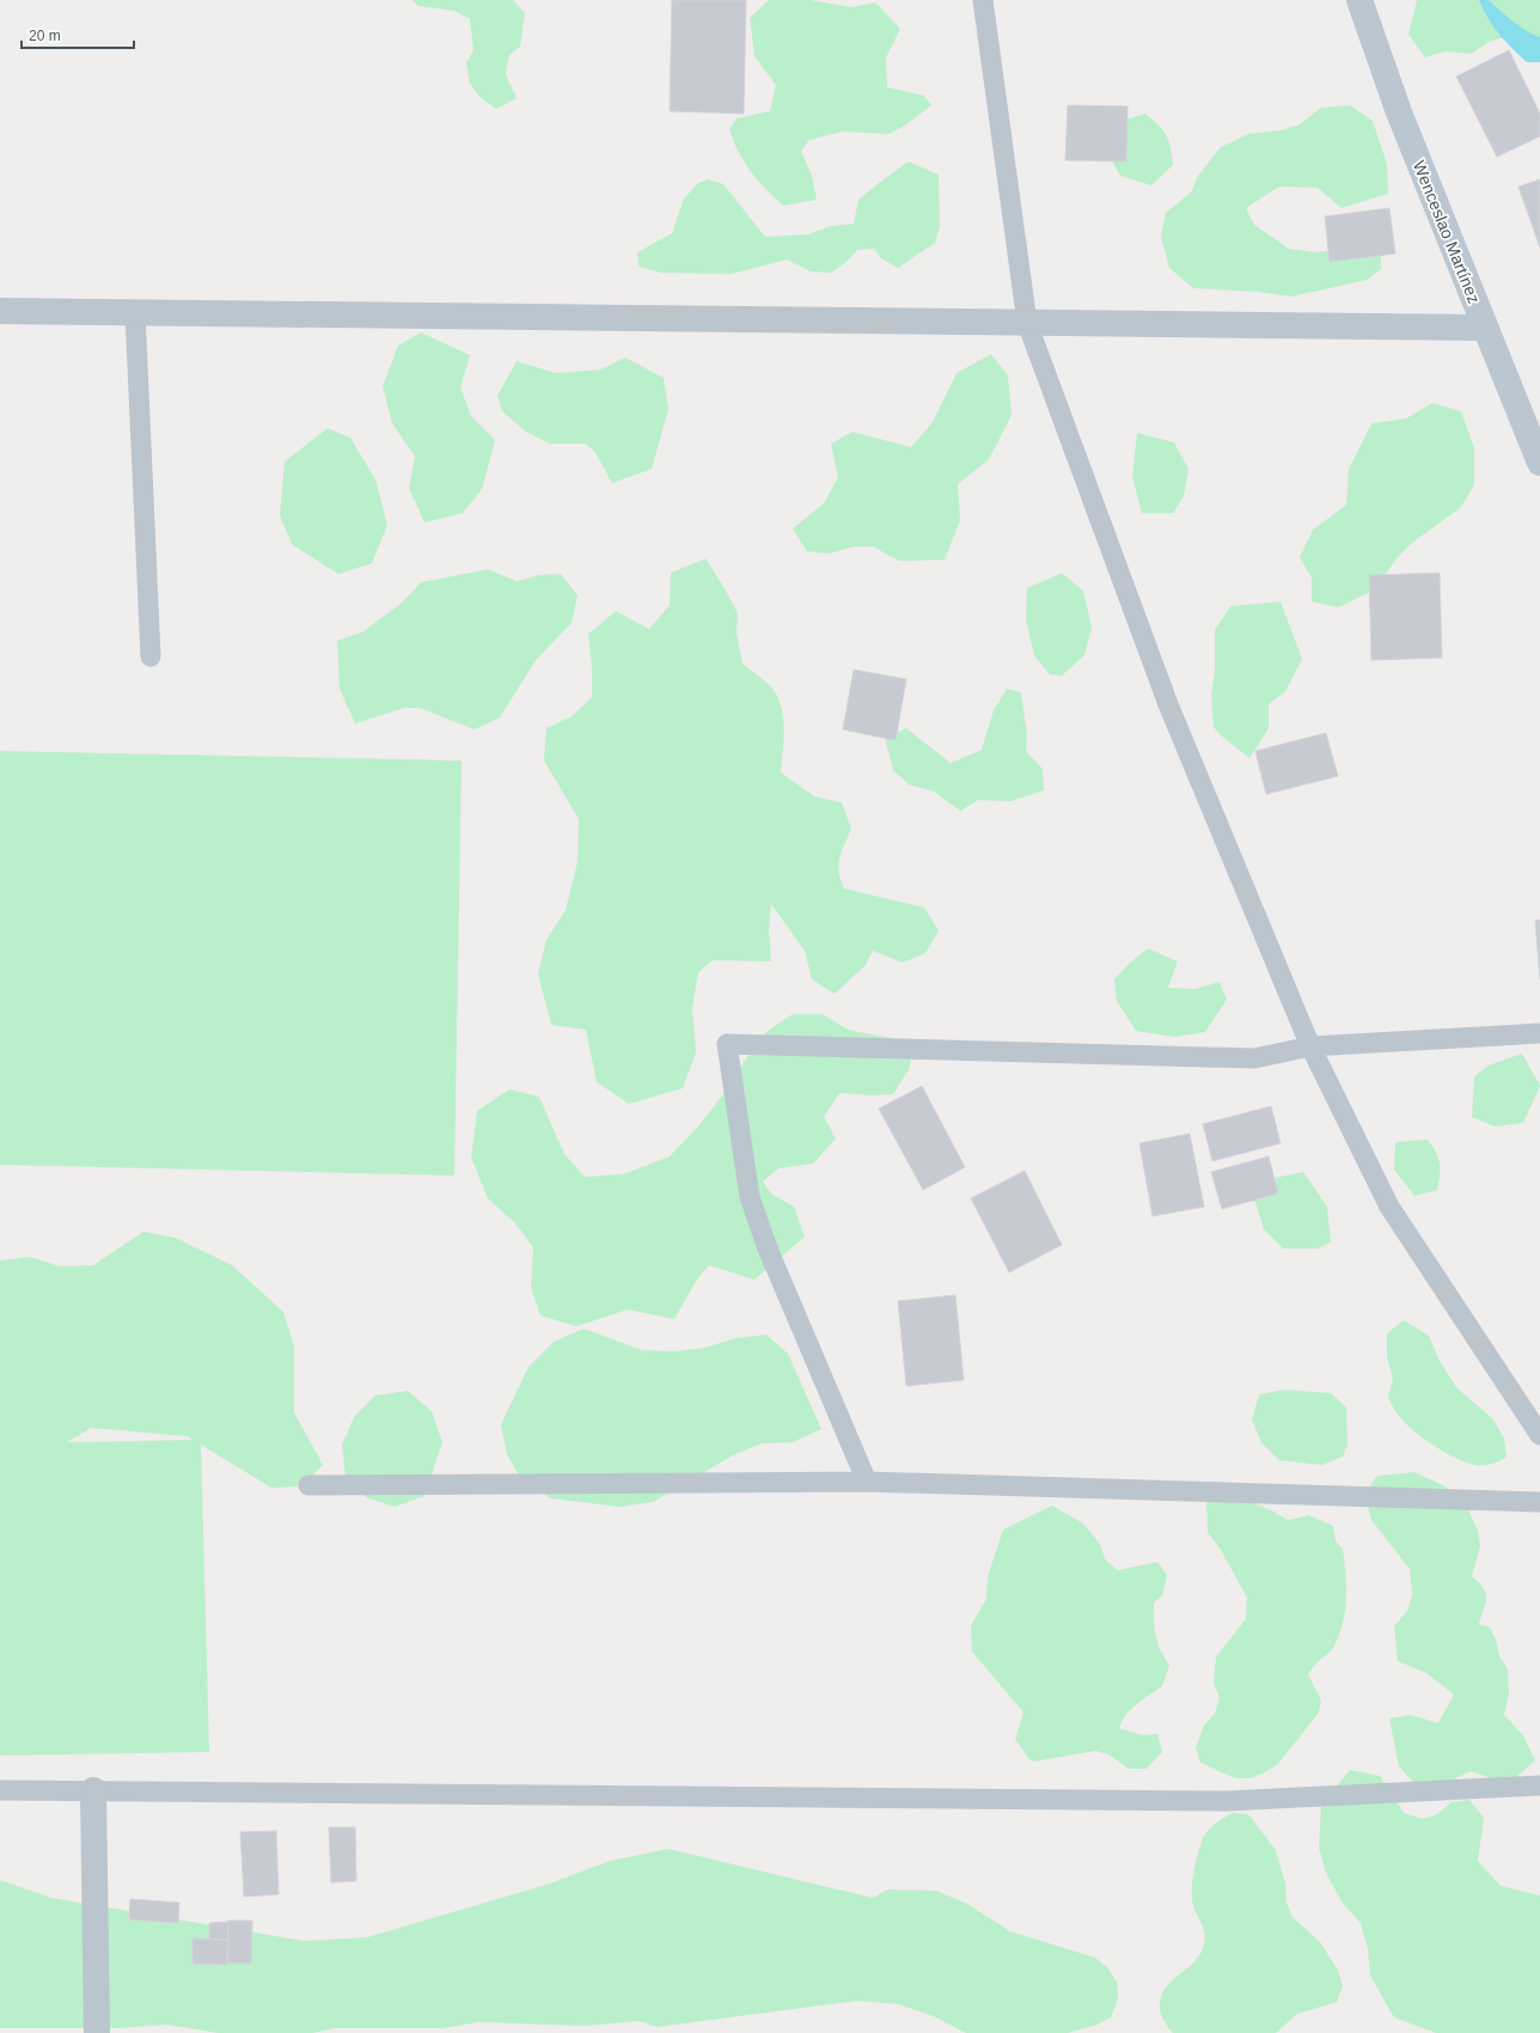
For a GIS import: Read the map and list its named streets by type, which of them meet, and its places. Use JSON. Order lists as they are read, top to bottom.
{
  "streets": {
    "main road": ["Wenceslao Martínez"]
  },
  "scale_bar": "20 m"
}
